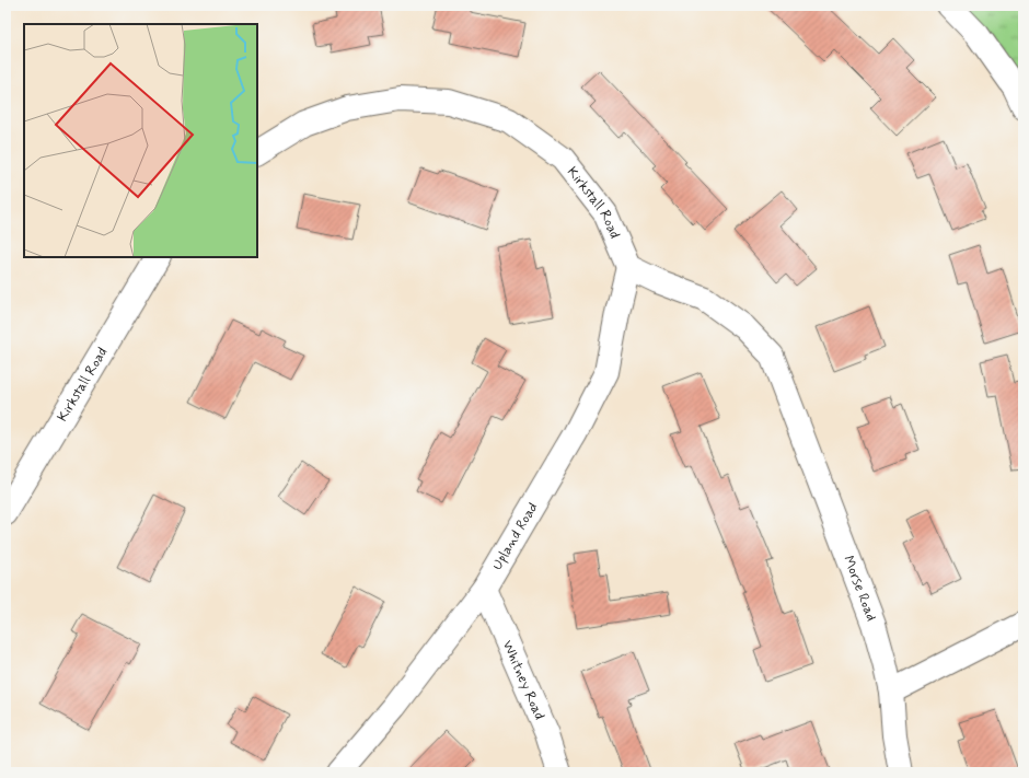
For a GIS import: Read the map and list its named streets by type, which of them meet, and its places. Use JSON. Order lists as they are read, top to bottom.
{
  "streets": {
    "street": [
      "Kirkstall Road",
      "Upland Road",
      "Morse Road",
      "Whitney Road"
    ]
  },
  "crossings": [
    ["Kirkstall Road", "Upland Road"],
    ["Kirkstall Road", "Morse Road"],
    ["Upland Road", "Morse Road"],
    ["Upland Road", "Whitney Road"]
  ]
}
